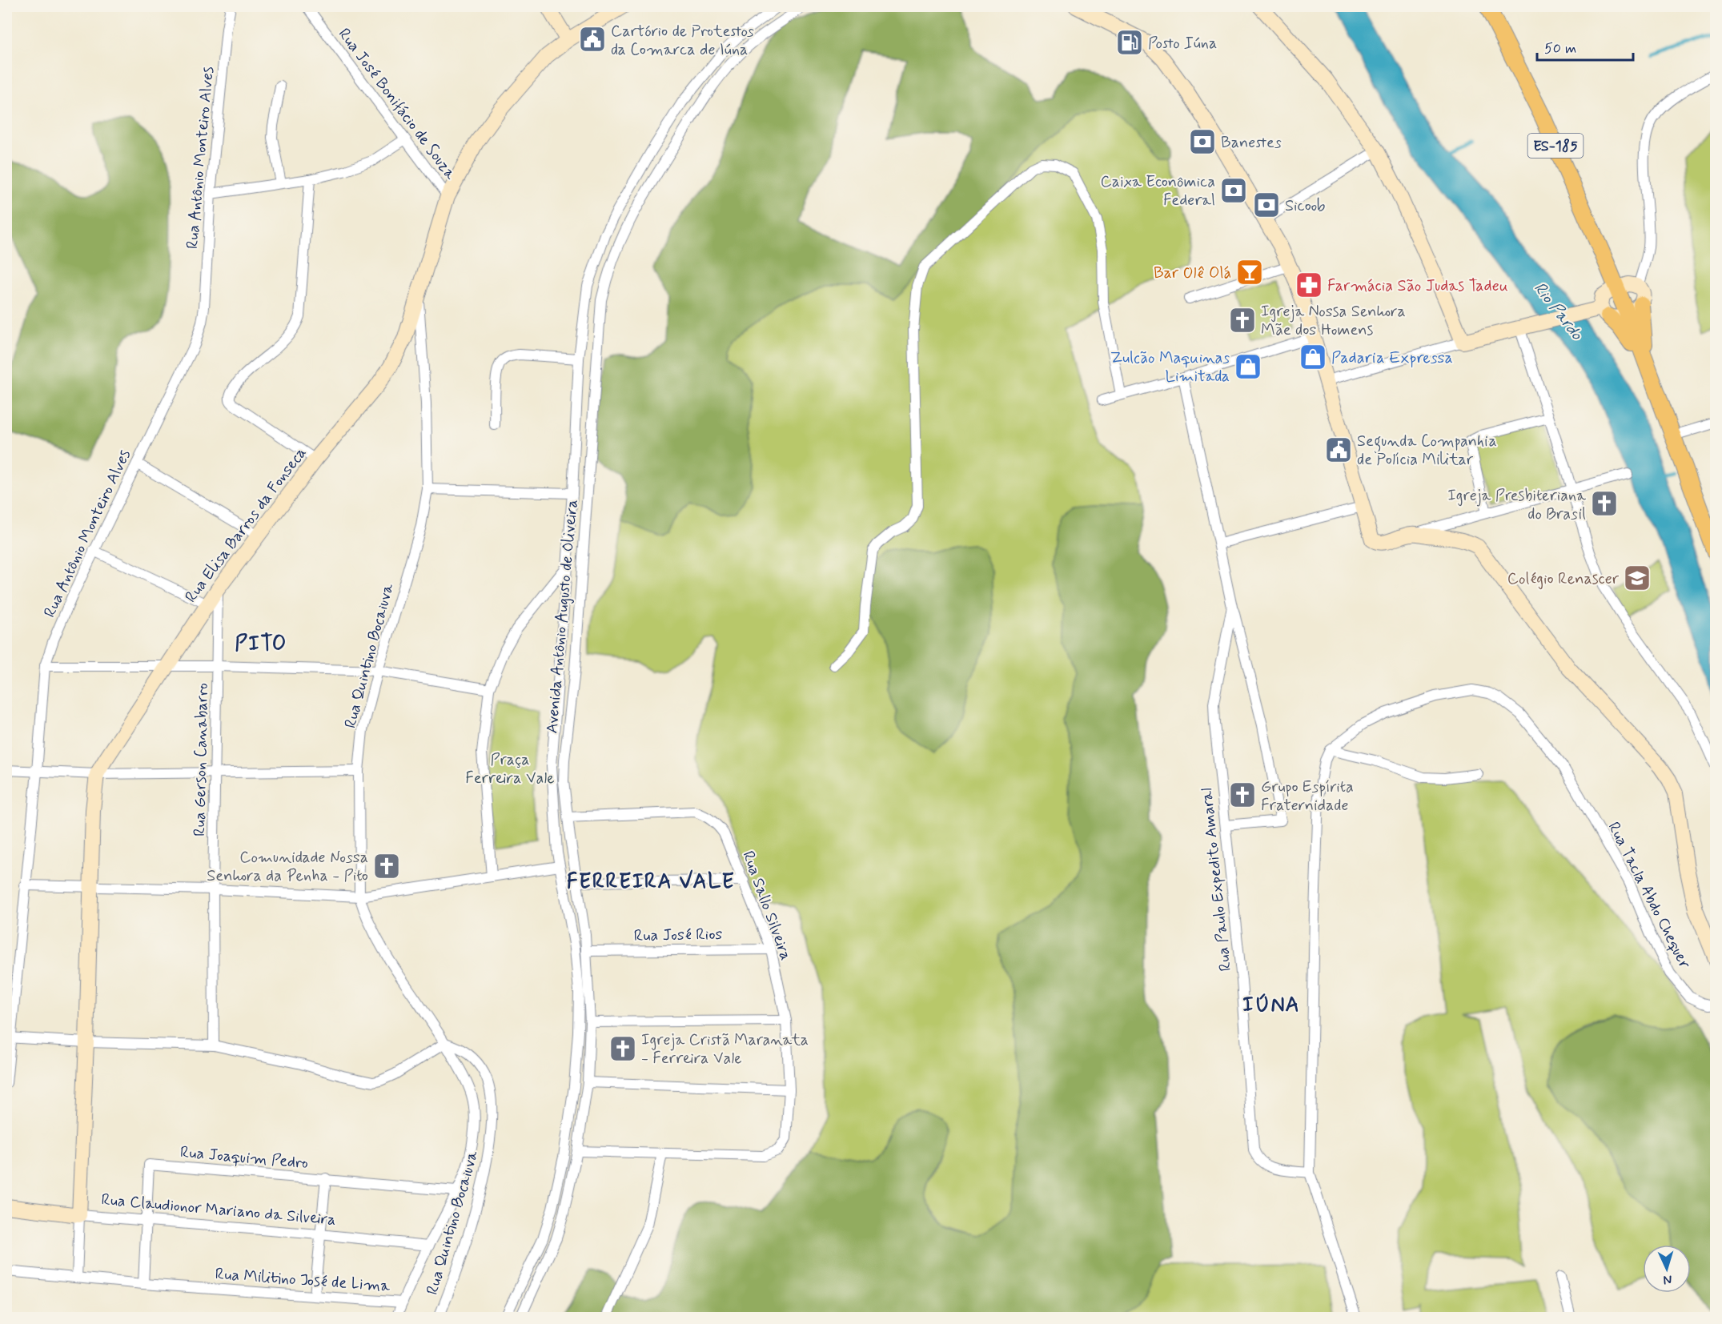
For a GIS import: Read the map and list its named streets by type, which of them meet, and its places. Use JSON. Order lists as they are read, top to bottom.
{
  "streets": {
    "main road": ["ES-185"],
    "street": [
      "Rua José Bonifácio de Souza",
      "Rua Antônio Monteiro Alves",
      "Rua Elisa Barros da Fonseca",
      "Avenida Antônio Augusto de Oliveira",
      "Rua Quintino Bocaiuva",
      "Rua Gerson Canabarro",
      "Rua Paulo Expedito Amaral",
      "Rua Tacla Abdo Chequer",
      "Rua Sallo Silveira",
      "Rua José Rios",
      "Rua Joaquim Pedro",
      "Rua Claudionor Mariano da Silveira",
      "Rua Militino José de Lima"
    ]
  },
  "crossings": [
    ["Rua José Bonifácio de Souza", "Rua Elisa Barros da Fonseca"],
    ["Rua Elisa Barros da Fonseca", "Rua Quintino Bocaiuva"],
    ["Rua Elisa Barros da Fonseca", "Rua Gerson Canabarro"],
    ["Avenida Antônio Augusto de Oliveira", "Rua Sallo Silveira"],
    ["Avenida Antônio Augusto de Oliveira", "Rua José Rios"],
    ["Rua Quintino Bocaiuva", "Rua Militino José de Lima"],
    ["Rua Sallo Silveira", "Rua José Rios"],
    ["Rua Joaquim Pedro", "Rua Claudionor Mariano da Silveira"],
    ["Rua Joaquim Pedro", "Rua Militino José de Lima"],
    ["Rua Claudionor Mariano da Silveira", "Rua Militino José de Lima"]
  ],
  "districts": ["PITO", "FERREIRA VALE", "IÚNA"],
  "water": ["Rio Pardo"],
  "parks": ["Praça Ferreira Vale"],
  "places": {
    "public building": ["Cartório de Protestos da Comarca de Iúna", "Segunda Companhia de Polícia Militar"],
    "fuel station": ["Posto Iúna"],
    "bank": ["Banestes", "Caixa Econômica Federal", "Sicoob"],
    "bar": ["Bar Olê Olá"],
    "pharmacy": ["Farmácia São Judas Tadeu"],
    "church": [
      "Igreja Nossa Senhora Mãe dos Homens",
      "Igreja Presbiteriana do Brasil",
      "Grupo Espírita Fraternidade",
      "Comunidade Nossa Senhora da Penha - Pito",
      "Igreja Cristã Maranata - Ferreira Vale"
    ],
    "shop": ["Padaria Expressa", "Zulcão Maquinas Limitada"],
    "school or university": ["Colégio Renascer"]
  },
  "scale_bar": "50 m",
  "north": "bottom"
}
